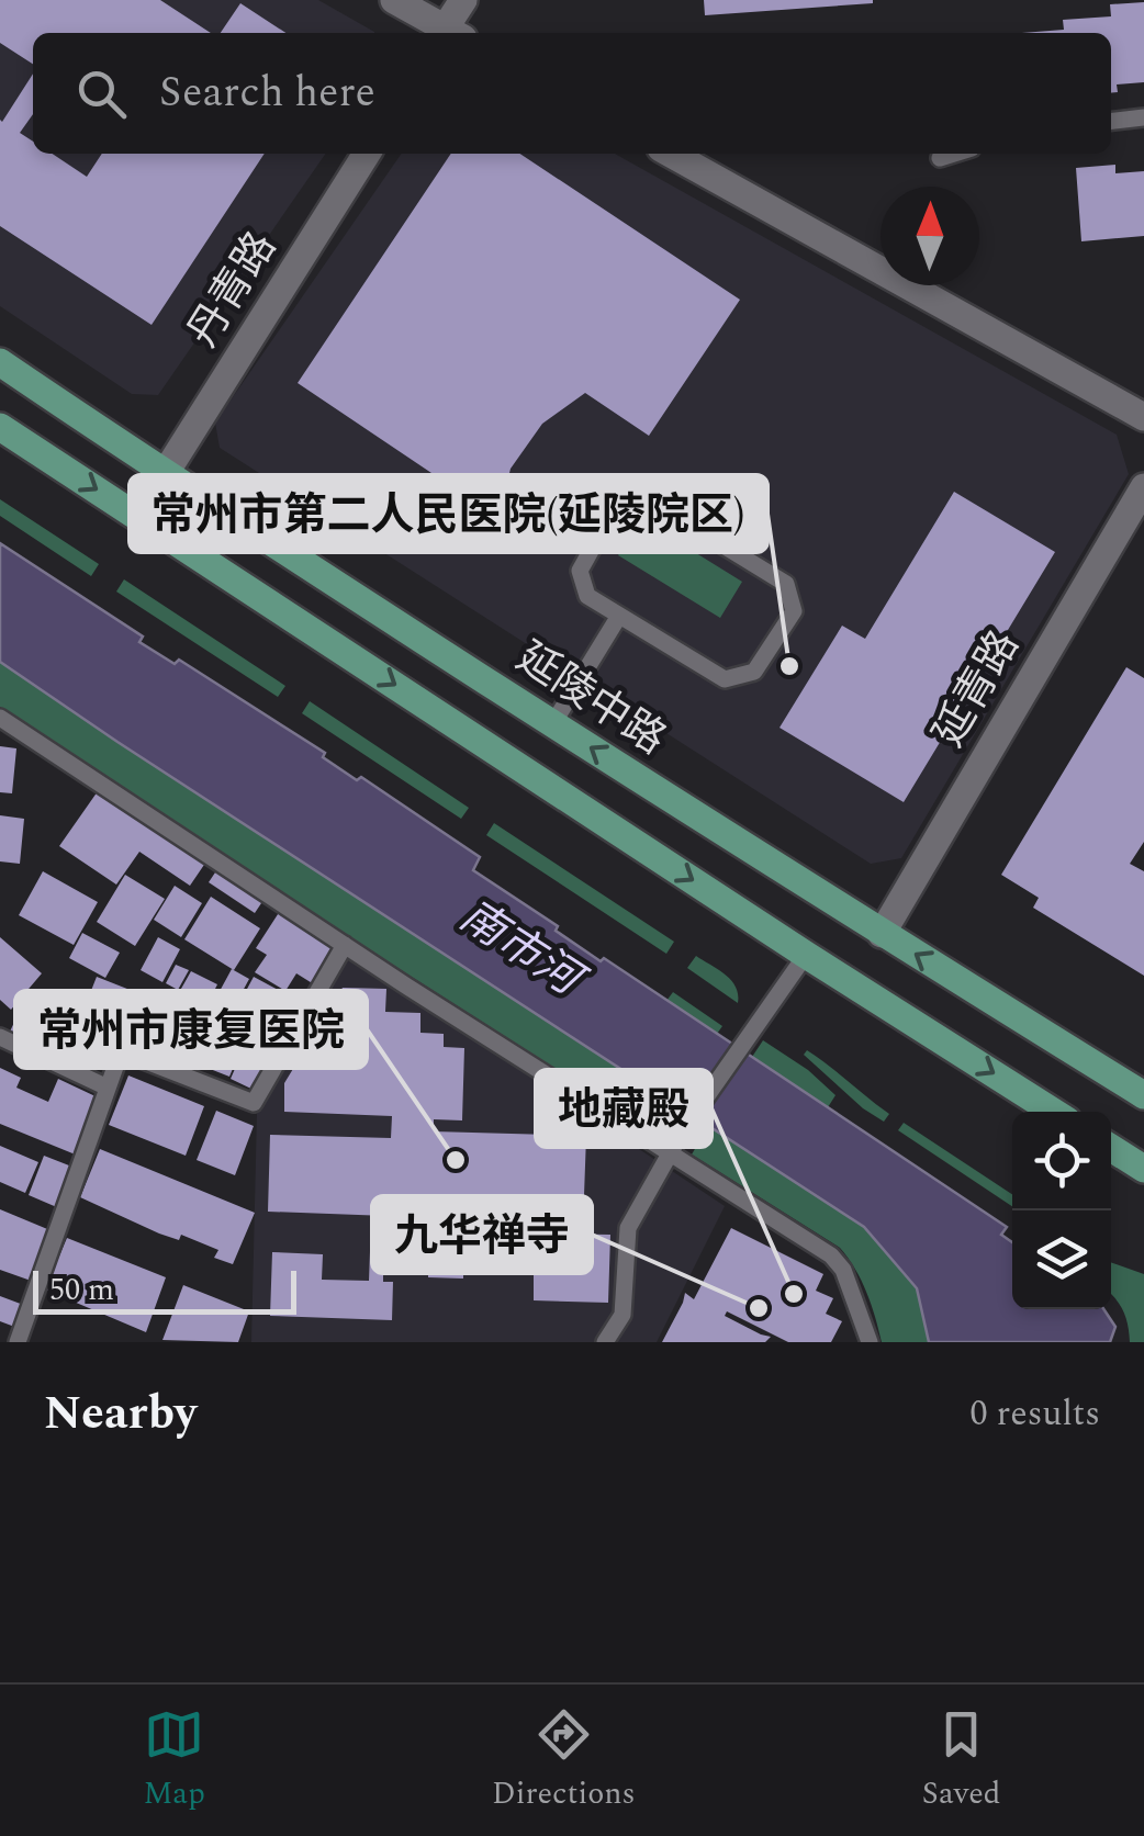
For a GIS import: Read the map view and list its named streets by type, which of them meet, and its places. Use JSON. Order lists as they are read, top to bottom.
{
  "streets": {
    "main road": ["延陵中路"],
    "street": ["丹青路", "延青路"]
  },
  "crossings": [
    ["丹青路", "延陵中路"],
    ["延青路", "延陵中路"]
  ],
  "water": ["南市河"],
  "places": [
    "常州市第二人民医院(延陵院区)",
    "常州市康复医院",
    "地藏殿",
    "九华禅寺"
  ],
  "scale_bar": "50 m",
  "north": "top",
  "page": {
    "search": "Search here",
    "scale": "50 m",
    "heading": ["Nearby", "0 results"],
    "nav": ["Map", "Directions", "Saved"]
  }
}
